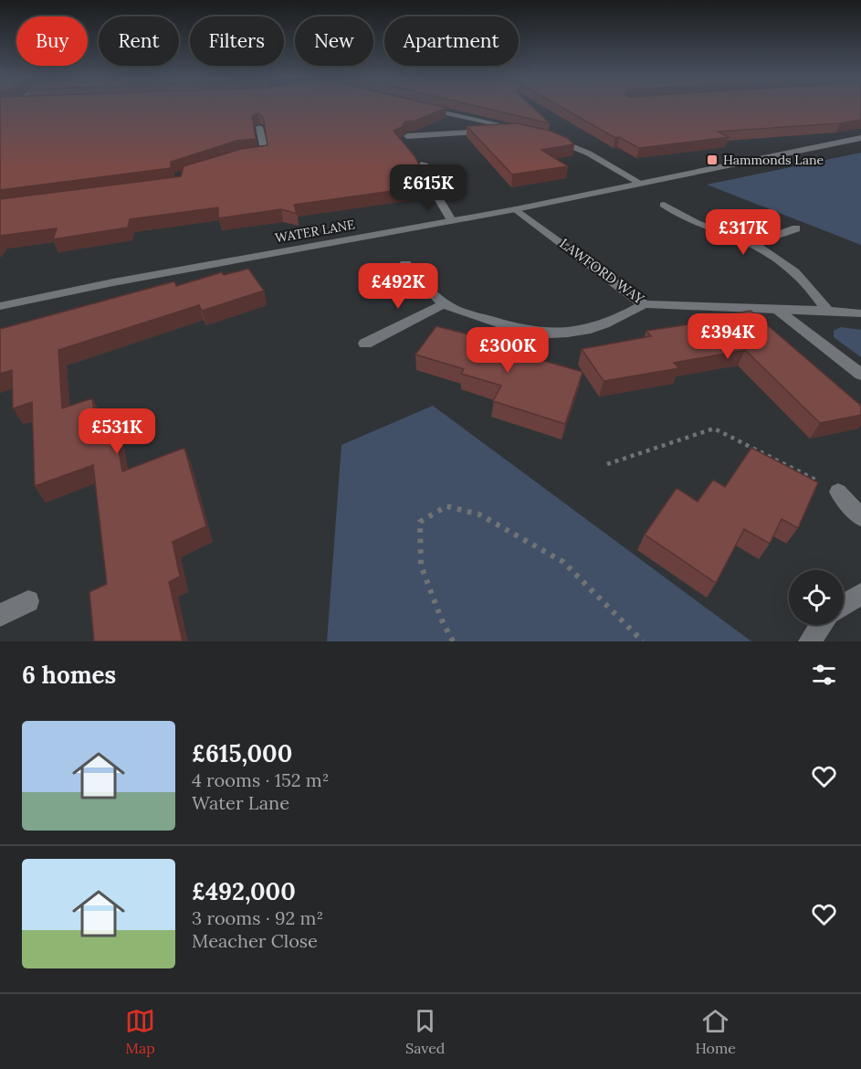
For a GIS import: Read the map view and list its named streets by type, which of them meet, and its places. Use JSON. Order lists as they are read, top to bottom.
{
  "streets": {
    "street": ["WATER LANE", "LAWFORD WAY"]
  },
  "crossings": [
    ["WATER LANE", "LAWFORD WAY"]
  ],
  "places": {
    "transit": ["Hammonds Lane"]
  },
  "page": {
    "chip": [
      "Buy",
      "Rent",
      "Filters",
      "New",
      "Apartment"
    ],
    "price": [
      "£615K",
      "£317K",
      "£492K",
      "£394K",
      "£300K",
      "£531K"
    ],
    "heading": "6 homes",
    "list": [
      {
        "name": "£615,000",
        "note": "4 rooms · 152 m² · Water Lane"
      },
      {
        "name": "£492,000",
        "note": "3 rooms · 92 m² · Meacher Close"
      }
    ],
    "tabs": ["Map", "Saved", "Home"]
  }
}
